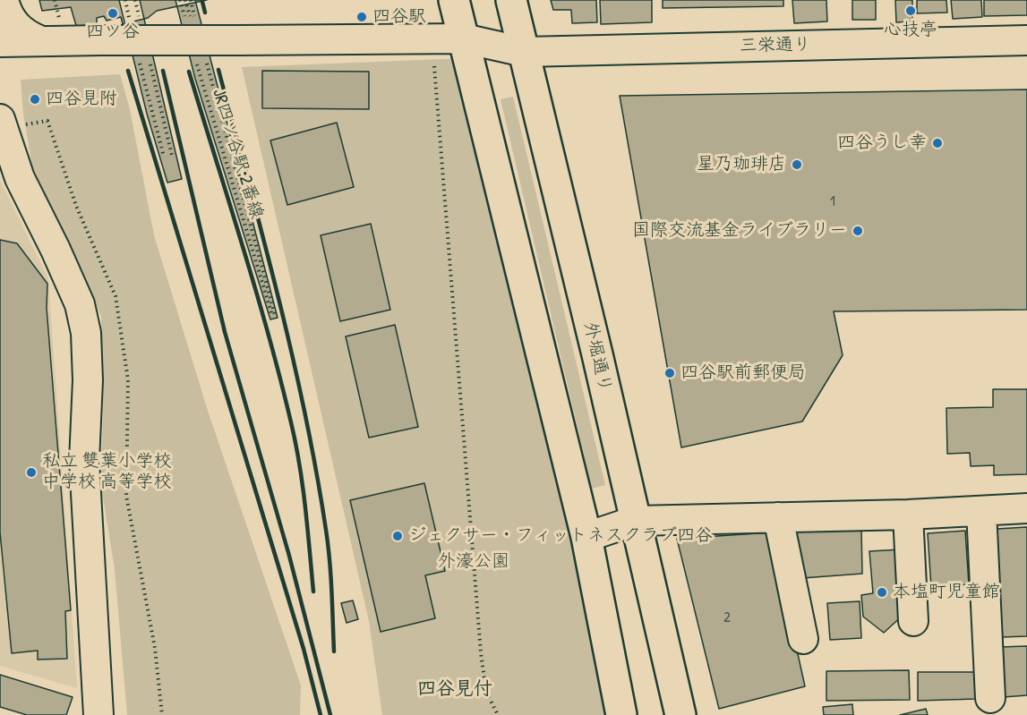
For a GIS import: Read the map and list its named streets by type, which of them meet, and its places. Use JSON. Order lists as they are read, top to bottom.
{
  "streets": {
    "main road": ["外堀通り"],
    "street": ["三栄通り"],
    "path": ["JR四ツ谷駅;2番線"]
  },
  "crossings": [
    ["三栄通り", "外堀通り"]
  ],
  "districts": ["四谷見付"],
  "parks": ["外濠公園"],
  "places": [
    "心技亭",
    "四ツ谷",
    "四谷駅",
    "四谷見附",
    "四谷うし幸",
    "星乃珈琲店",
    "国際交流基金ライブラリー",
    "四谷駅前郵便局",
    "私立 雙葉小学校 中学校 高等学校",
    "ジェクサー・フィットネスクラブ四谷",
    "本塩町児童館"
  ],
  "house_numbers": ["1", "2"]
}
